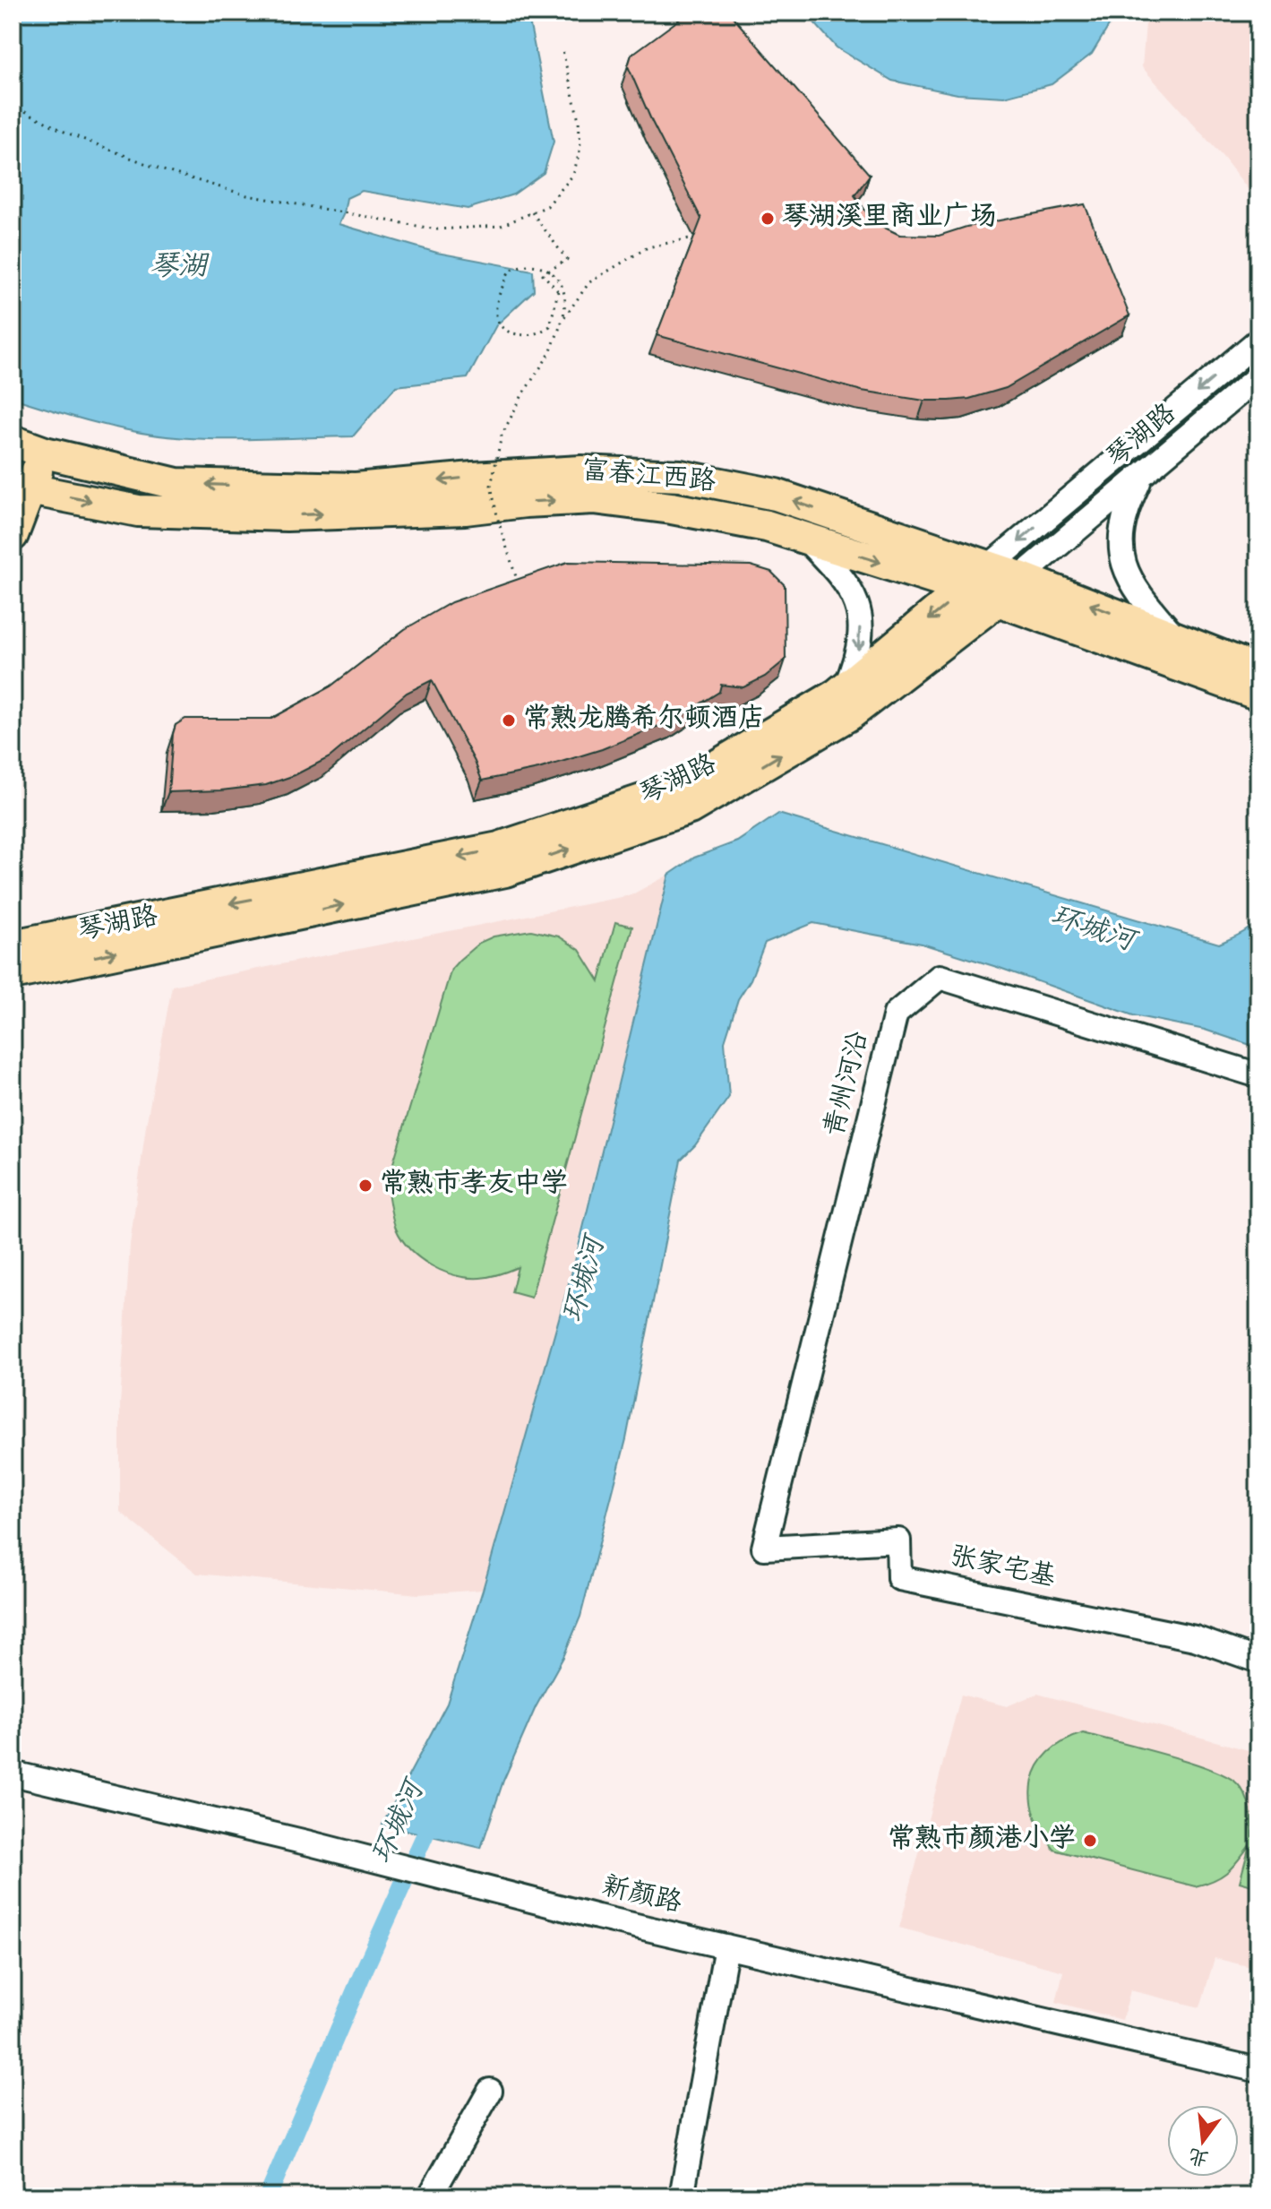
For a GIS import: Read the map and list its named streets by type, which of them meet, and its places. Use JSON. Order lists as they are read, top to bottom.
{
  "streets": {
    "main road": ["琴湖路", "富春江西路"],
    "street": ["青州河沿", "张家宅基", "新颜路"]
  },
  "crossings": [
    ["琴湖路", "富春江西路"],
    ["青州河沿", "张家宅基"]
  ],
  "water": ["琴湖", "环城河"],
  "places": [
    "琴湖溪里商业广场",
    "常熟龙腾希尔顿酒店",
    "常熟市孝友中学",
    "常熟市颜港小学"
  ],
  "north": "bottom"
}
